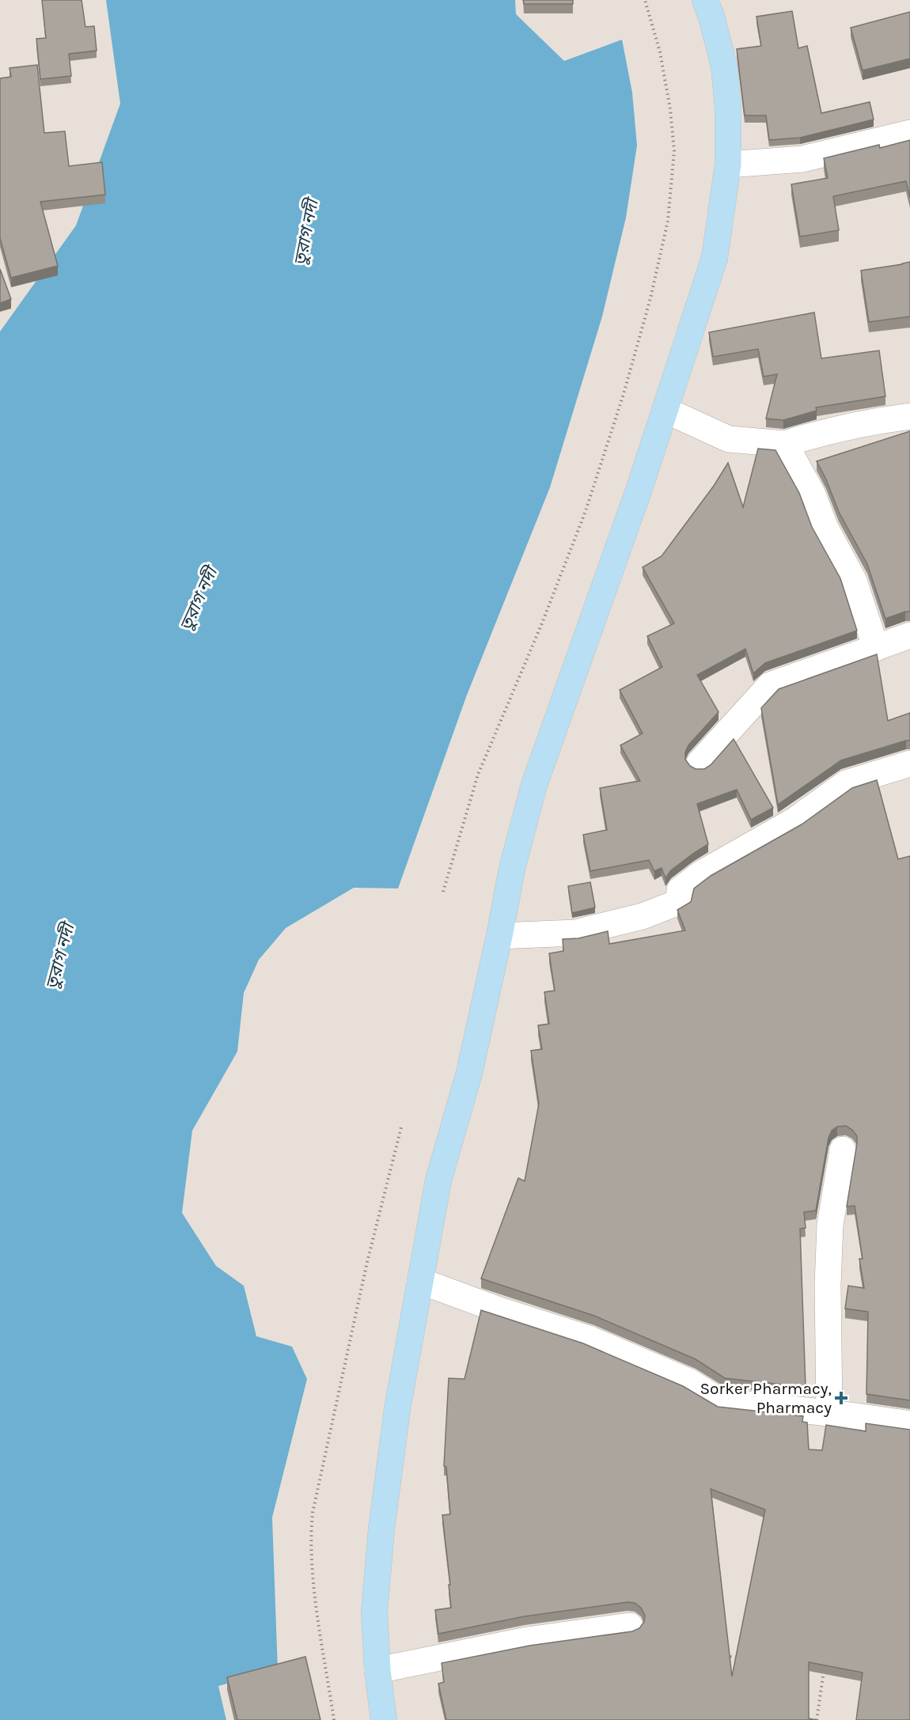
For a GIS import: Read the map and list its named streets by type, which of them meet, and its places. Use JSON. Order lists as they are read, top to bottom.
{
  "water": ["তুরাগ নদী"],
  "places": {
    "health": ["Sorker Pharmacy, Pharmacy"]
  }
}
